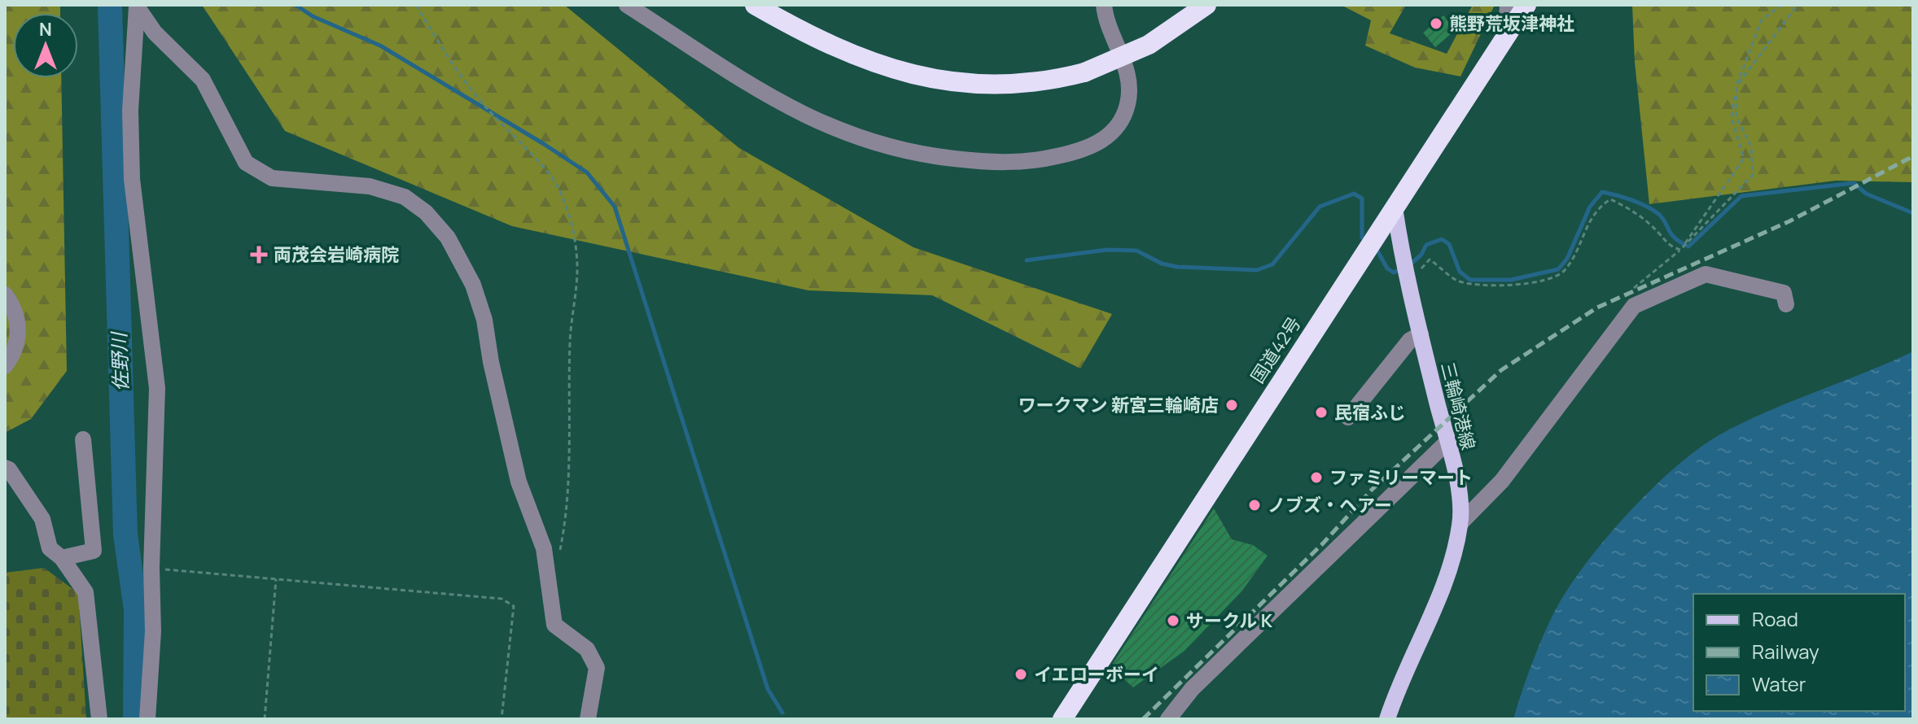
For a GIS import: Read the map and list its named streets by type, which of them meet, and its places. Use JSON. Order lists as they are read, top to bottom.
{
  "streets": {
    "highway": ["国道42号"],
    "main road": ["三輪崎港線"]
  },
  "crossings": [
    ["国道42号", "三輪崎港線"]
  ],
  "water": ["佐野川"],
  "places": {
    "other": [
      "熊野荒坂津神社",
      "ワークマン 新宮三輪崎店",
      "民宿ふじ",
      "ファミリーマート",
      "ノブズ・ヘアー",
      "サークル K",
      "イエローボーイ"
    ],
    "health": ["両茂会岩崎病院"]
  },
  "legend": ["Road", "Railway", "Water"],
  "north": "top"
}
